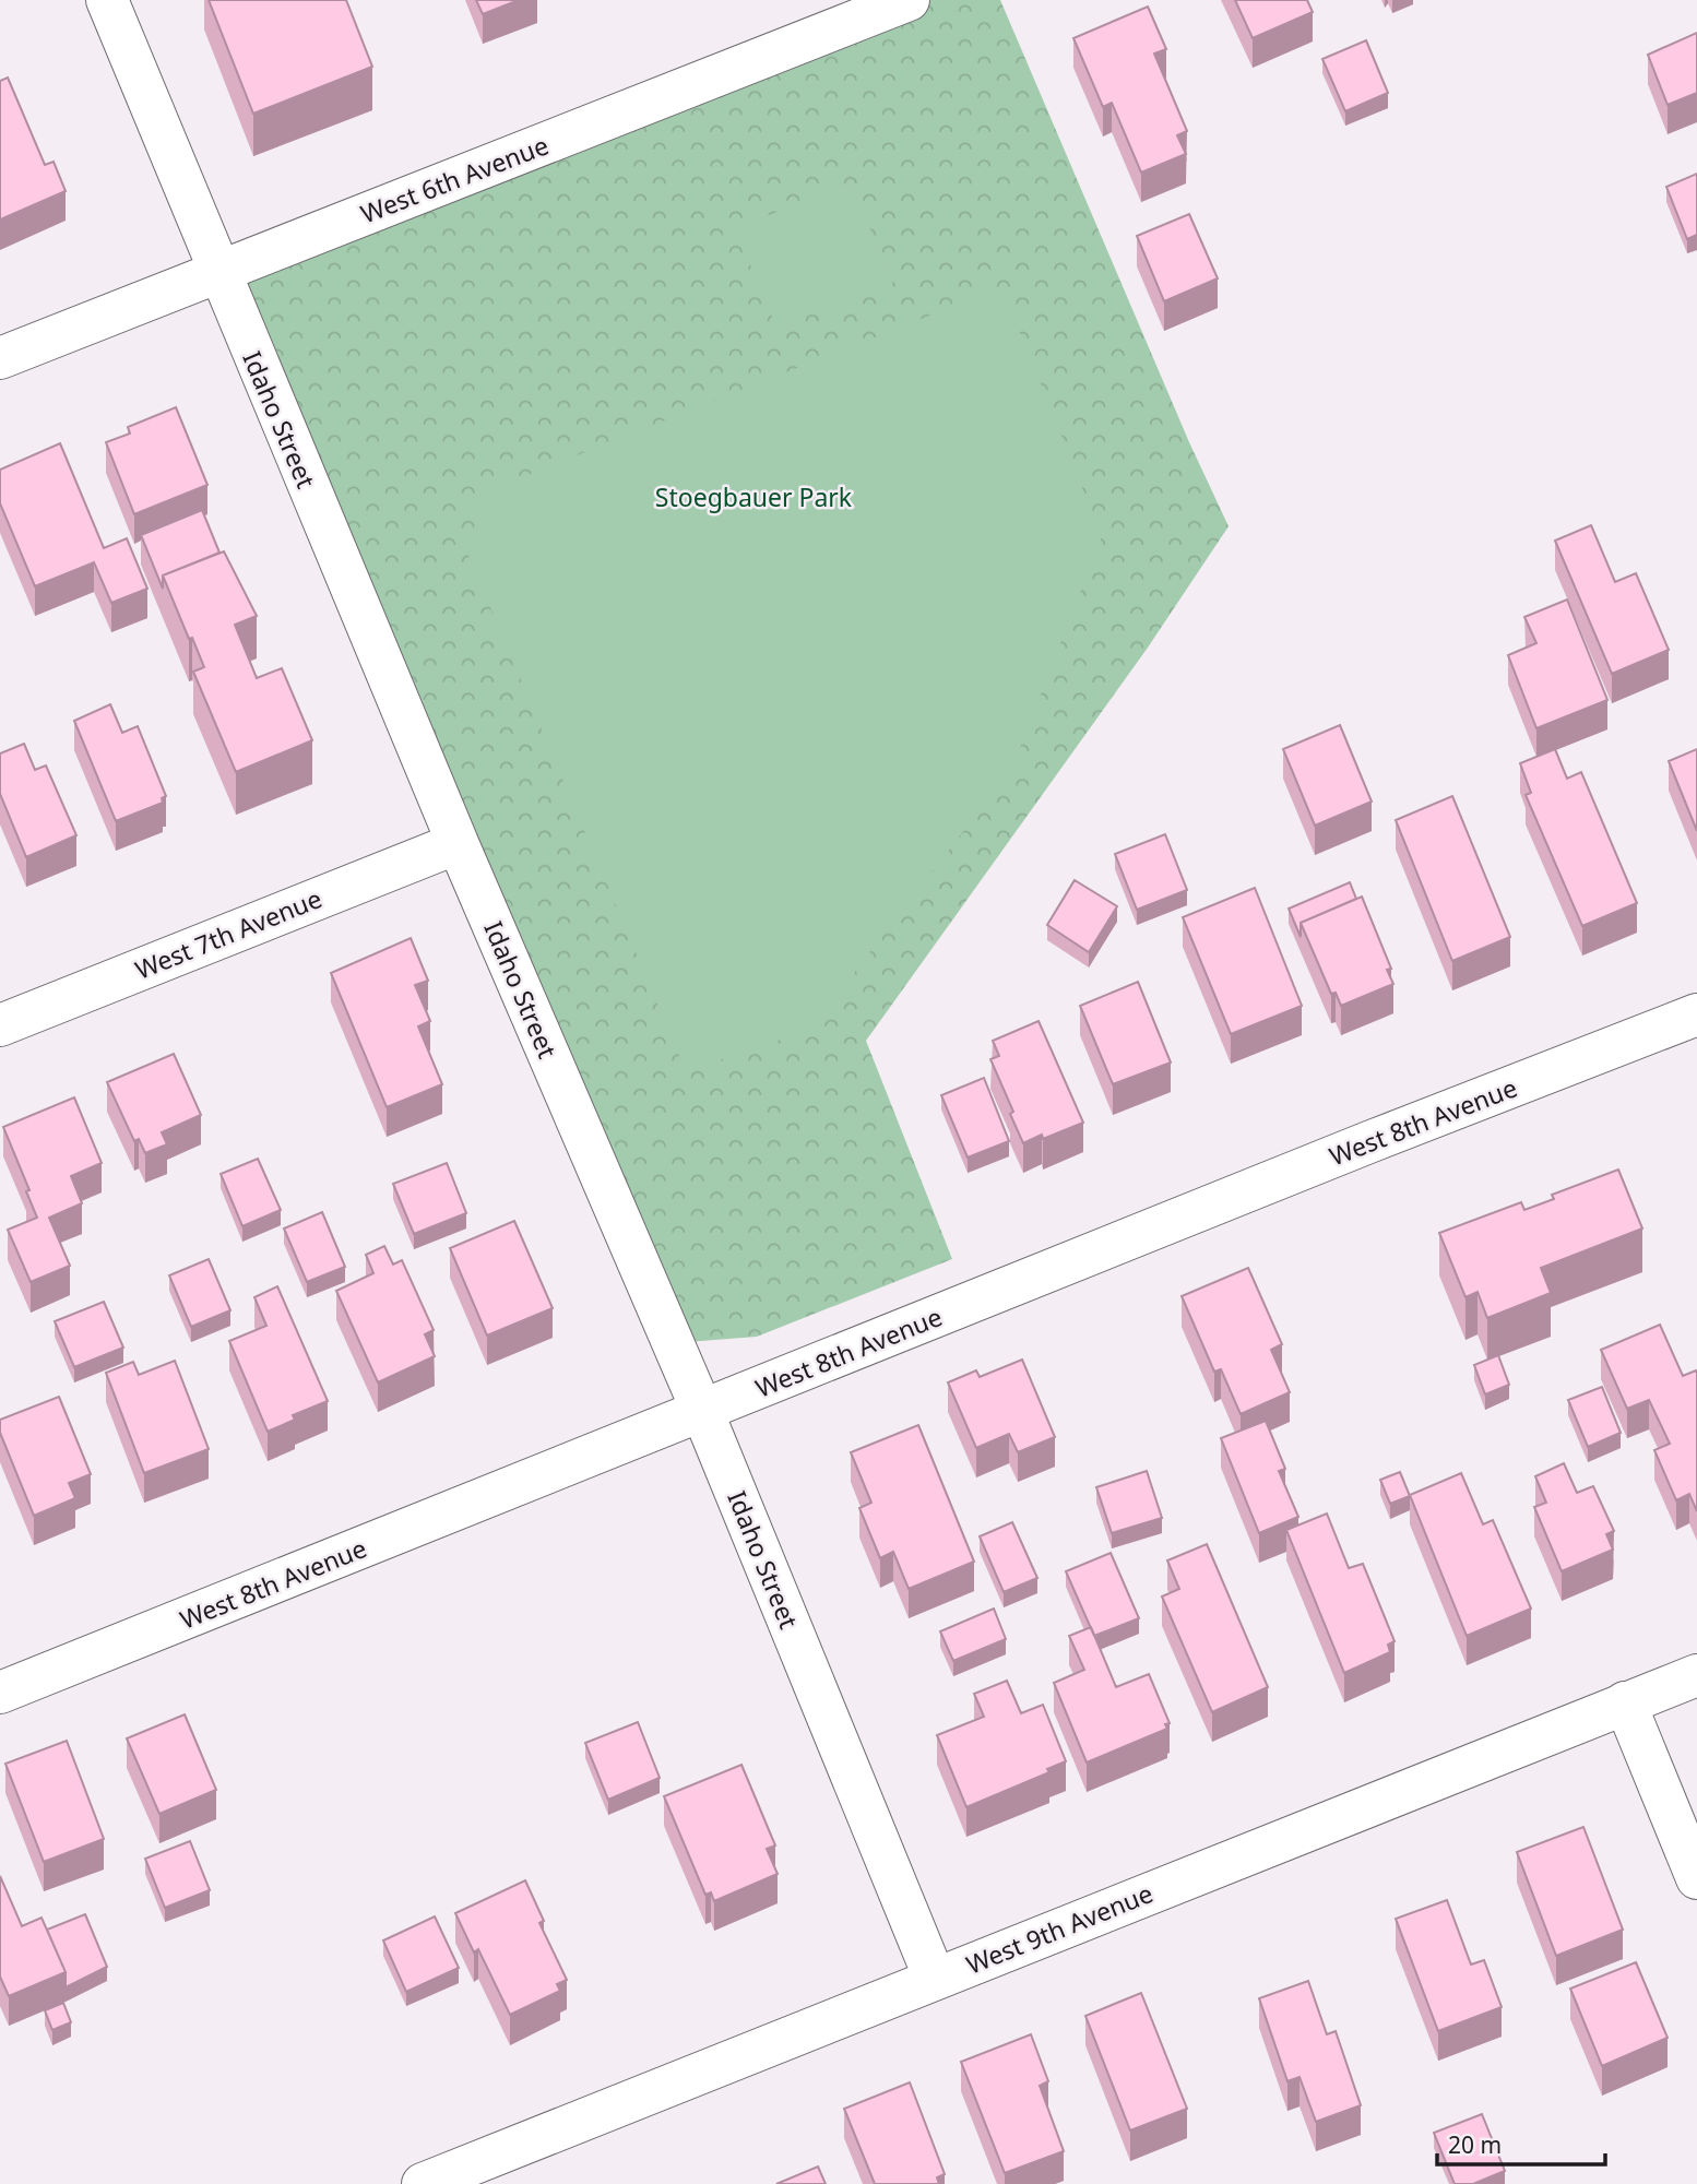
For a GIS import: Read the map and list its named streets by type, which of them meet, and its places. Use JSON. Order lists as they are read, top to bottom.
{
  "streets": {
    "street": [
      "West 6th Avenue",
      "Idaho Street",
      "West 7th Avenue",
      "West 8th Avenue",
      "West 9th Avenue"
    ]
  },
  "crossings": [
    ["West 6th Avenue", "Idaho Street"],
    ["Idaho Street", "West 7th Avenue"],
    ["Idaho Street", "West 8th Avenue"],
    ["Idaho Street", "West 9th Avenue"]
  ],
  "parks": ["Stoegbauer Park"],
  "scale_bar": "20 m"
}
